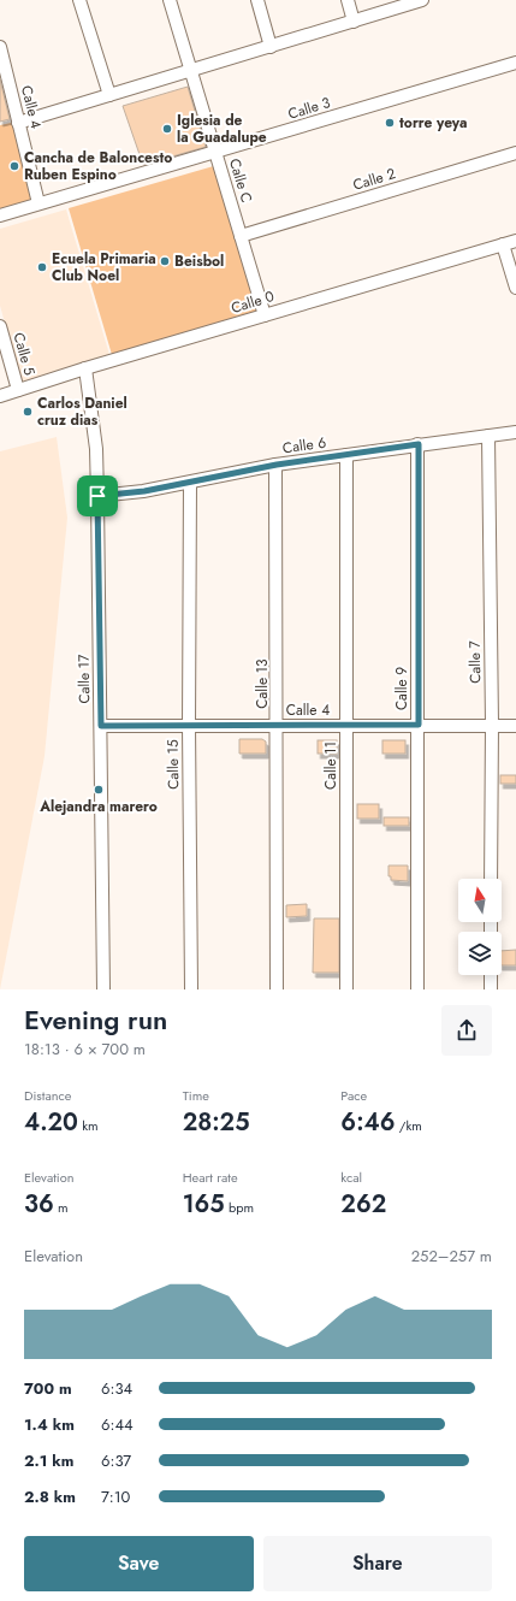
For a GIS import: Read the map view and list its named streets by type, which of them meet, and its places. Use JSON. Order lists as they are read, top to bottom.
{
  "streets": {
    "street": [
      "Calle 4",
      "Calle 3",
      "Calle 2",
      "Calle C",
      "Calle 0",
      "Calle 5",
      "Calle 6",
      "Calle 7",
      "Calle 17",
      "Calle 13",
      "Calle 9",
      "Calle 15",
      "Calle 11"
    ]
  },
  "crossings": [
    ["Calle 4", "Calle 3"],
    ["Calle 4", "Calle 7"],
    ["Calle 4", "Calle 17"],
    ["Calle 4", "Calle 13"],
    ["Calle 4", "Calle 9"],
    ["Calle 4", "Calle 15"],
    ["Calle 4", "Calle 11"],
    ["Calle 3", "Calle C"],
    ["Calle 2", "Calle C"],
    ["Calle C", "Calle 0"],
    ["Calle 0", "Calle 5"],
    ["Calle 0", "Calle 17"],
    ["Calle 6", "Calle 7"],
    ["Calle 6", "Calle 17"],
    ["Calle 6", "Calle 13"],
    ["Calle 6", "Calle 9"],
    ["Calle 6", "Calle 15"],
    ["Calle 6", "Calle 11"]
  ],
  "places": [
    "torre yeya",
    "Iglesia de la Guadalupe",
    "Cancha de Baloncesto Ruben Espino",
    "Beisbol",
    "Ecuela Primaria Club Noel",
    "Carlos Daniel cruz dias",
    "Alejandra marero"
  ],
  "north": "top",
  "page": {
    "heading": ["Evening run", "18:13 · 6 × 700 m"],
    "stats": [
      ["Distance", "4.20 km"],
      ["Time", "28:25"],
      ["Pace", "6:46 /km"],
      ["Elevation", "36 m"],
      ["Heart rate", "165 bpm"],
      ["kcal", "262"]
    ],
    "chart": ["Elevation", "252–257 m"],
    "list": [
      {
        "name": "700 m",
        "note": "6:34"
      },
      {
        "name": "1.4 km",
        "note": "6:44"
      },
      {
        "name": "2.1 km",
        "note": "6:37"
      },
      {
        "name": "2.8 km",
        "note": "7:10"
      }
    ],
    "buttons": ["Save", "Share"]
  }
}
